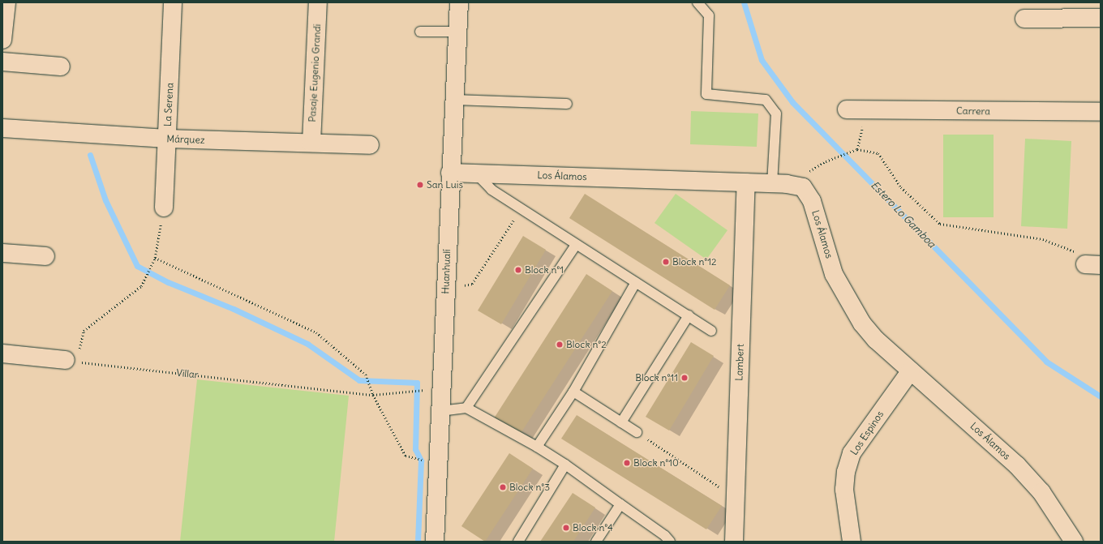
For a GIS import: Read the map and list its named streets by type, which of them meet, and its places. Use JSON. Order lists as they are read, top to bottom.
{
  "streets": {
    "street": [
      "Pasaje Eugenio Grandi",
      "La Serena",
      "Carrera",
      "Márquez",
      "Los Álamos",
      "Huanhualí",
      "Lambert",
      "Los Espinos"
    ],
    "path": ["Villar"]
  },
  "crossings": [
    ["Pasaje Eugenio Grandi", "Márquez"],
    ["La Serena", "Márquez"],
    ["Los Álamos", "Huanhualí"],
    ["Los Álamos", "Lambert"],
    ["Los Álamos", "Los Espinos"]
  ],
  "water": ["Estero Lo Gamboa"],
  "places": [
    "San Luis",
    "Block n°12",
    "Block n°1",
    "Block n°2",
    "Block n°11",
    "Block n°10",
    "Block n°3",
    "Block n°4"
  ]
}
